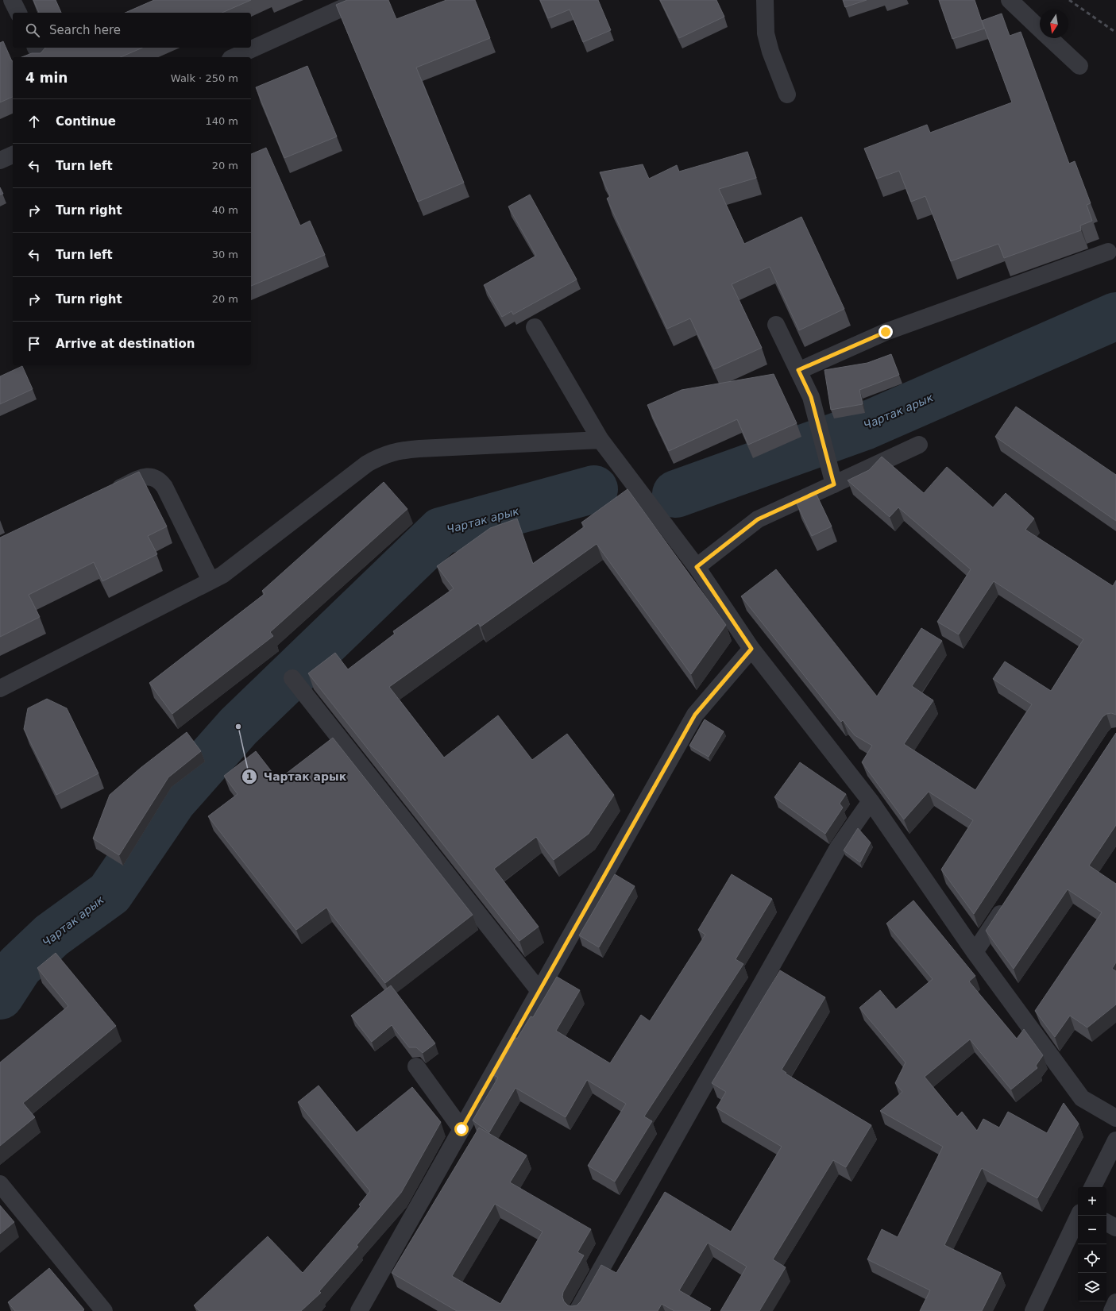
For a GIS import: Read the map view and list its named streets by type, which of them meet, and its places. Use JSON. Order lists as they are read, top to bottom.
{
  "water": ["Чартак арык"],
  "places": ["Чартак арык"],
  "north": "bottom",
  "page": {
    "search": "Search here",
    "heading": ["4 min", "Walk · 250 m"],
    "list": [
      ["Continue", "140 m"],
      ["Turn left", "20 m"],
      ["Turn right", "40 m"],
      ["Turn left", "30 m"],
      ["Turn right", "20 m"],
      "Arrive at destination"
    ],
    "map_buttons": ["+", "−"]
  }
}
